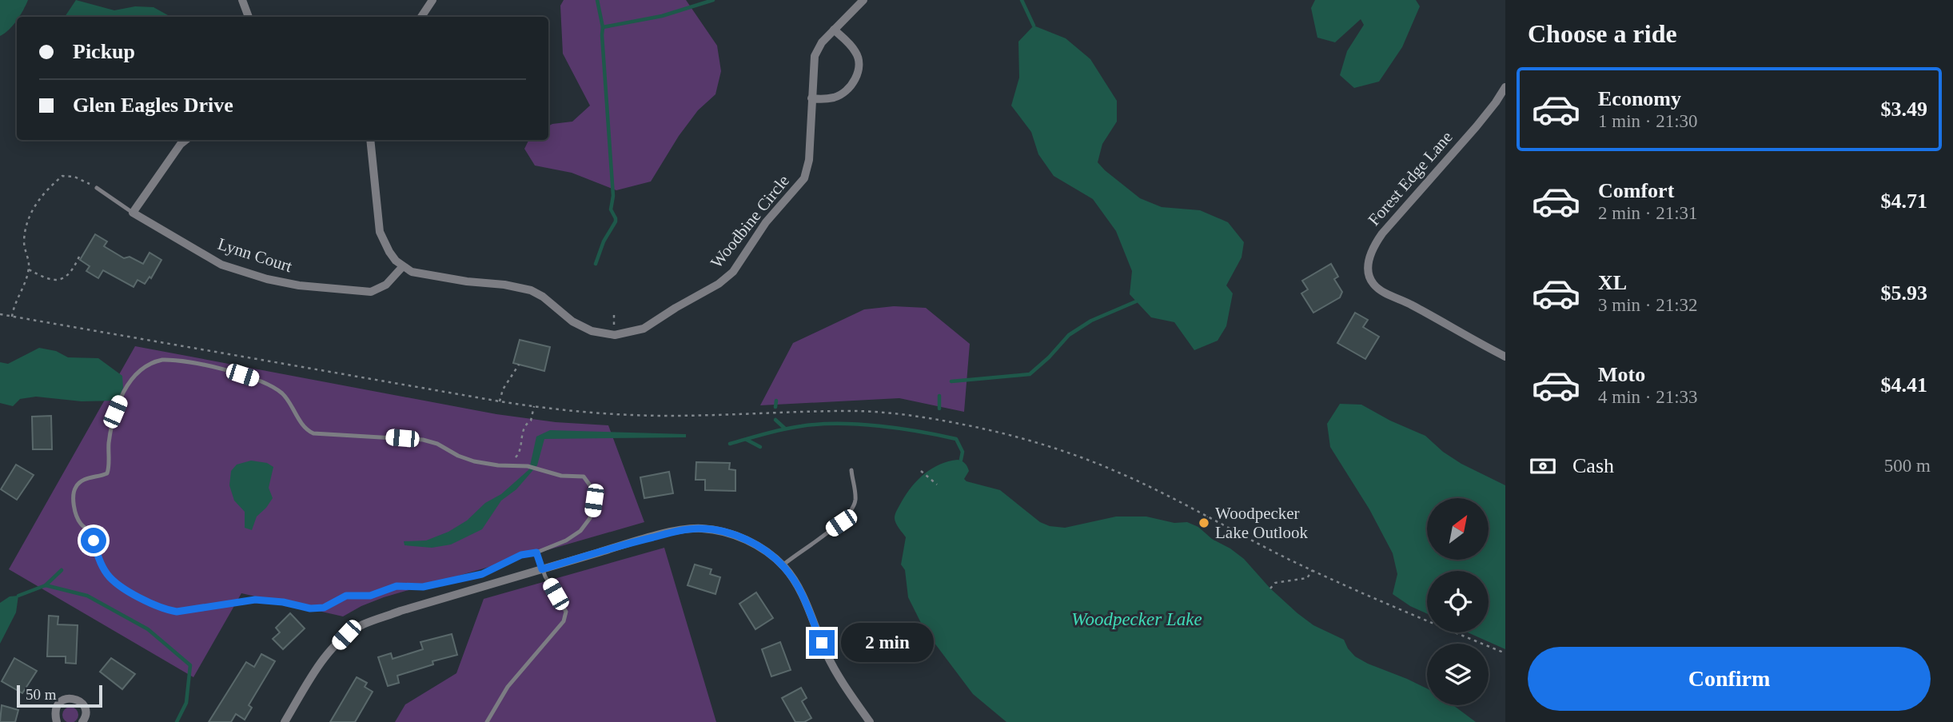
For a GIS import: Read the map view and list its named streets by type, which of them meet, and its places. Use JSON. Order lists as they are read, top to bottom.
{
  "streets": {
    "street": ["Forest Edge Lane", "Woodbine Circle", "Lynn Court"]
  },
  "crossings": [
    ["Woodbine Circle", "Lynn Court"]
  ],
  "water": ["Woodpecker Lake"],
  "places": ["Woodpecker Lake Outlook"],
  "scale_bar": "50 m",
  "north": "top right",
  "page": {
    "heading": "Choose a ride",
    "banner": ["Pickup", "Glen Eagles Drive"],
    "list": [
      {
        "name": "Economy",
        "note": "1 min · 21:30",
        "value": "$3.49"
      },
      {
        "name": "Comfort",
        "note": "2 min · 21:31",
        "value": "$4.71"
      },
      {
        "name": "XL",
        "note": "3 min · 21:32",
        "value": "$5.93"
      },
      {
        "name": "Moto",
        "note": "4 min · 21:33",
        "value": "$4.41"
      }
    ],
    "pay": ["Cash", "500 m"],
    "bubble": "2 min",
    "buttons": "Confirm",
    "scale": "50 m"
  }
}
